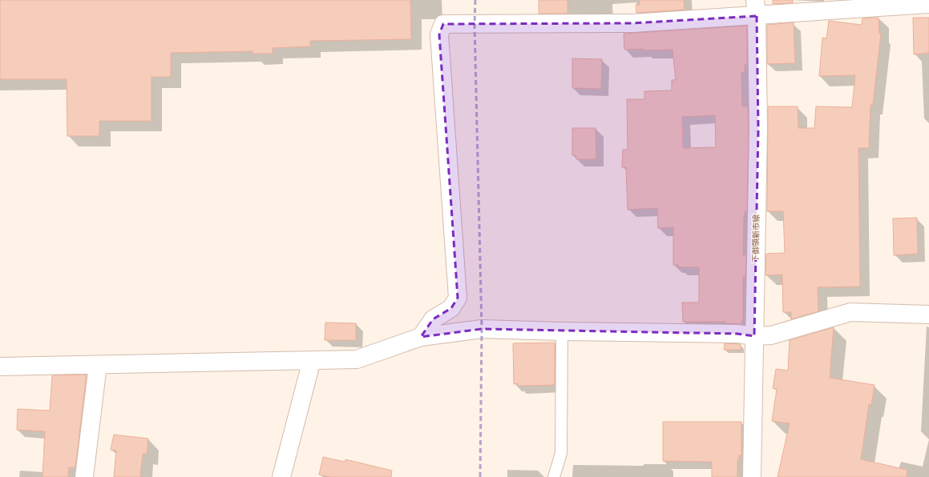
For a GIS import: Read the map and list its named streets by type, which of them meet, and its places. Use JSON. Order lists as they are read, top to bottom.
{
  "streets": {
    "street": ["下御領新市線"]
  }
}
